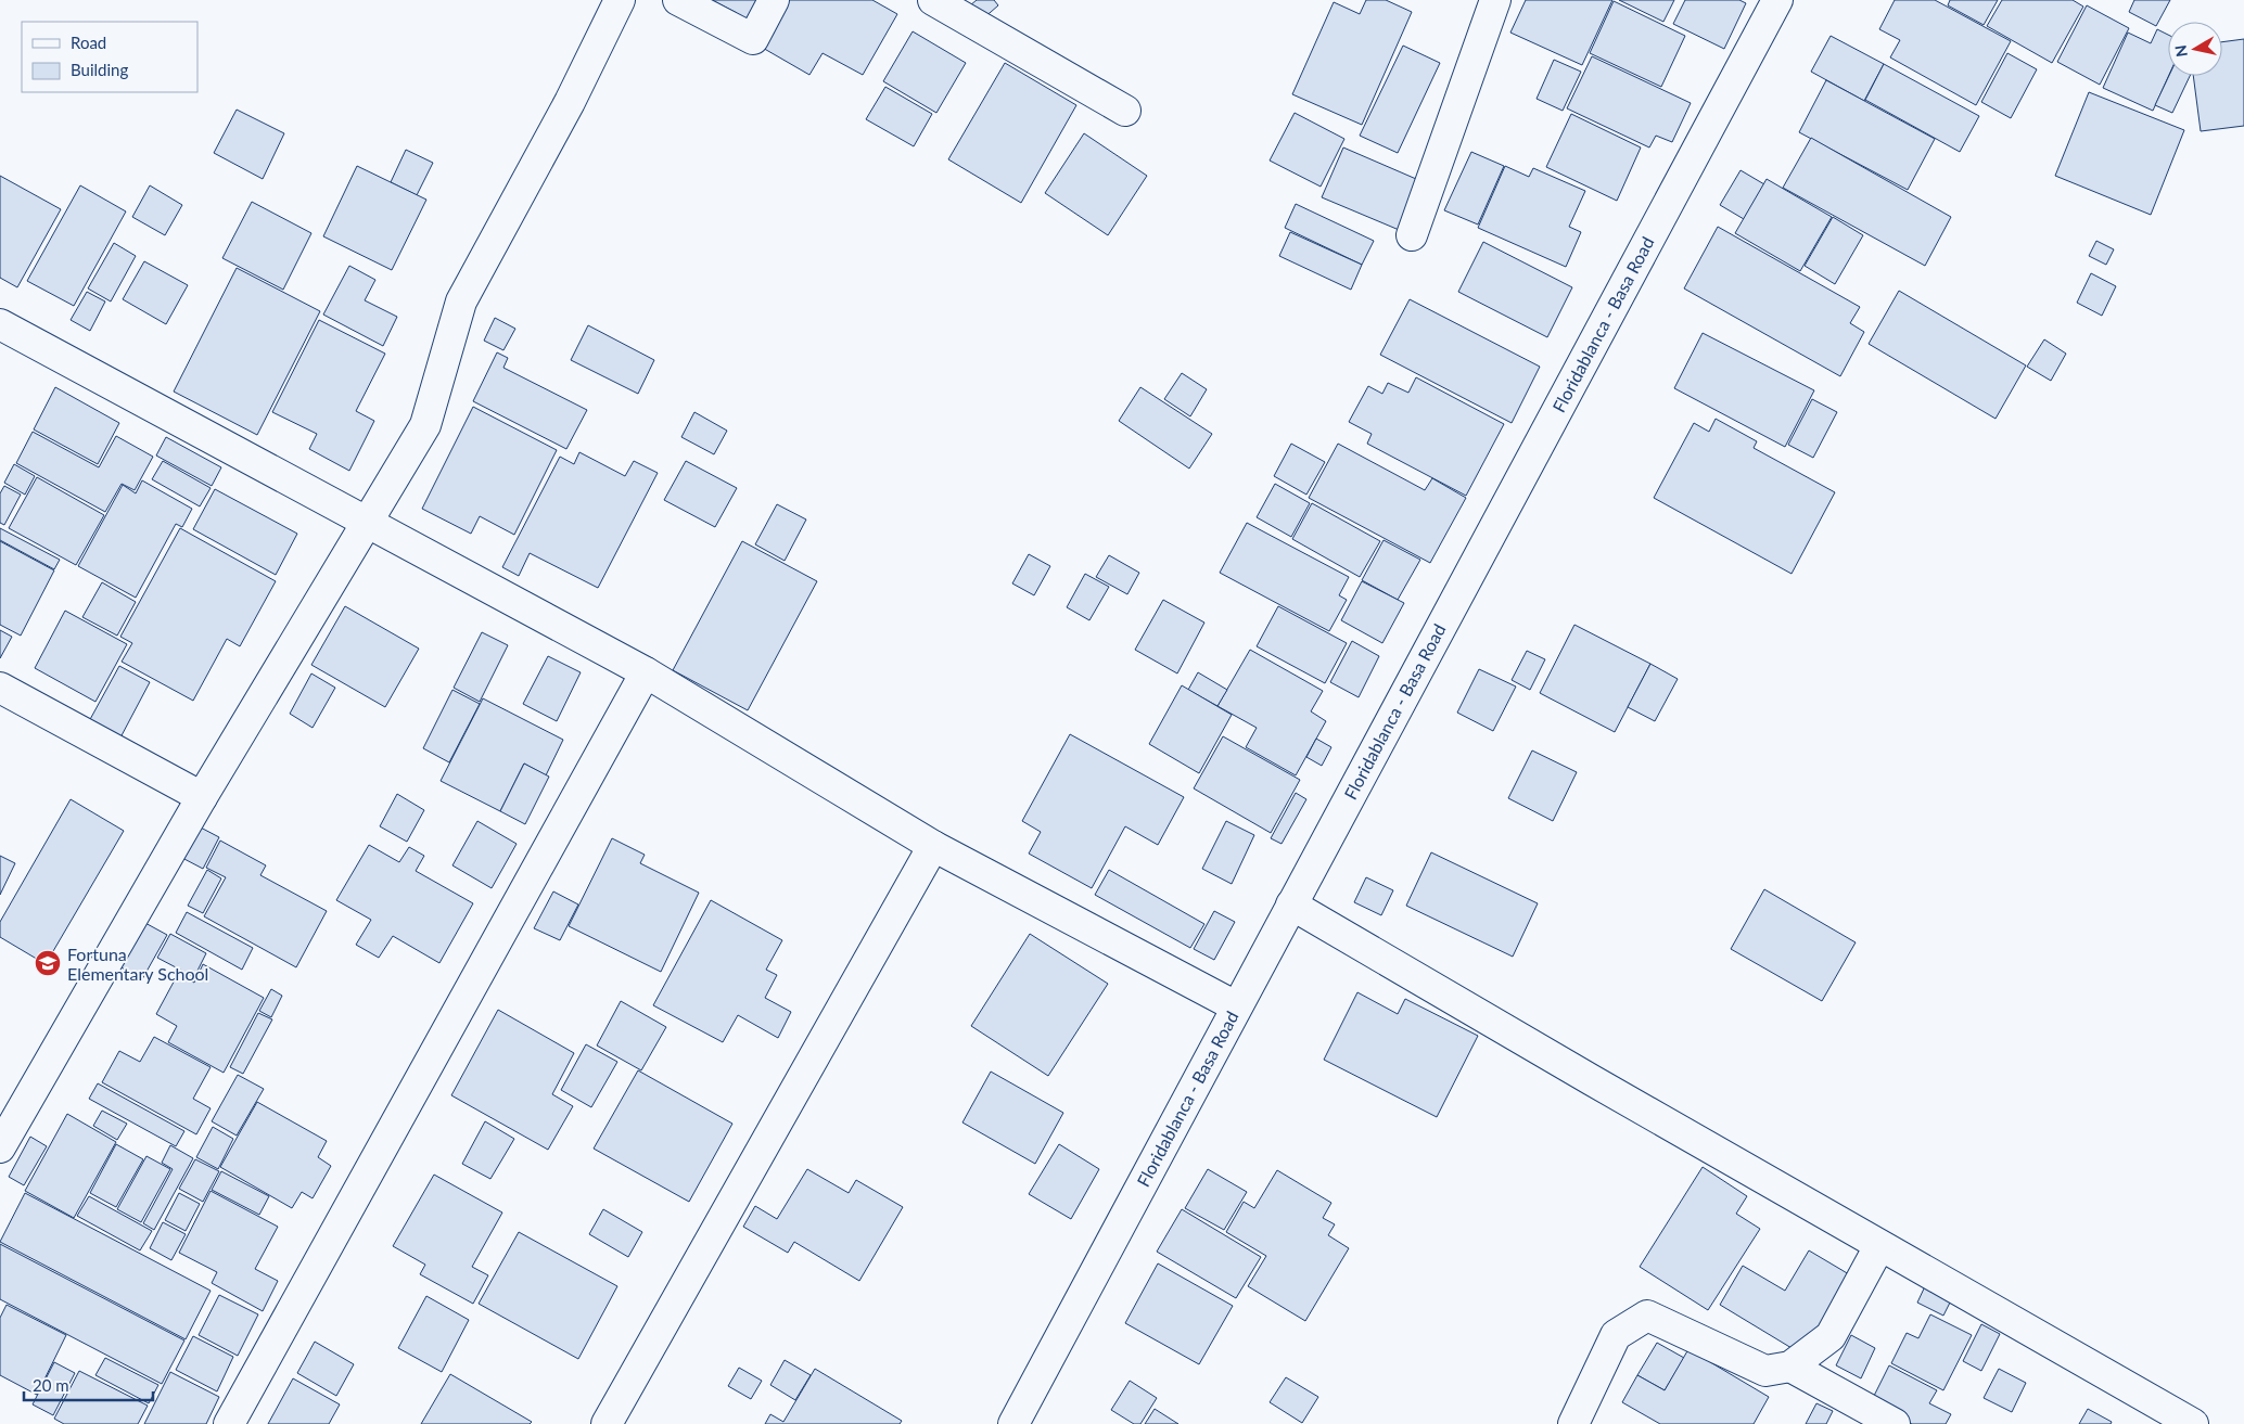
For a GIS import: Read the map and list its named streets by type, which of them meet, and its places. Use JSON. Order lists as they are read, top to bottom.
{
  "streets": {
    "street": ["Floridablanca - Basa Road"]
  },
  "places": {
    "school or university": ["Fortuna Elementary School"]
  },
  "legend": ["Road", "Building"],
  "scale_bar": "20 m",
  "north": "left"
}
